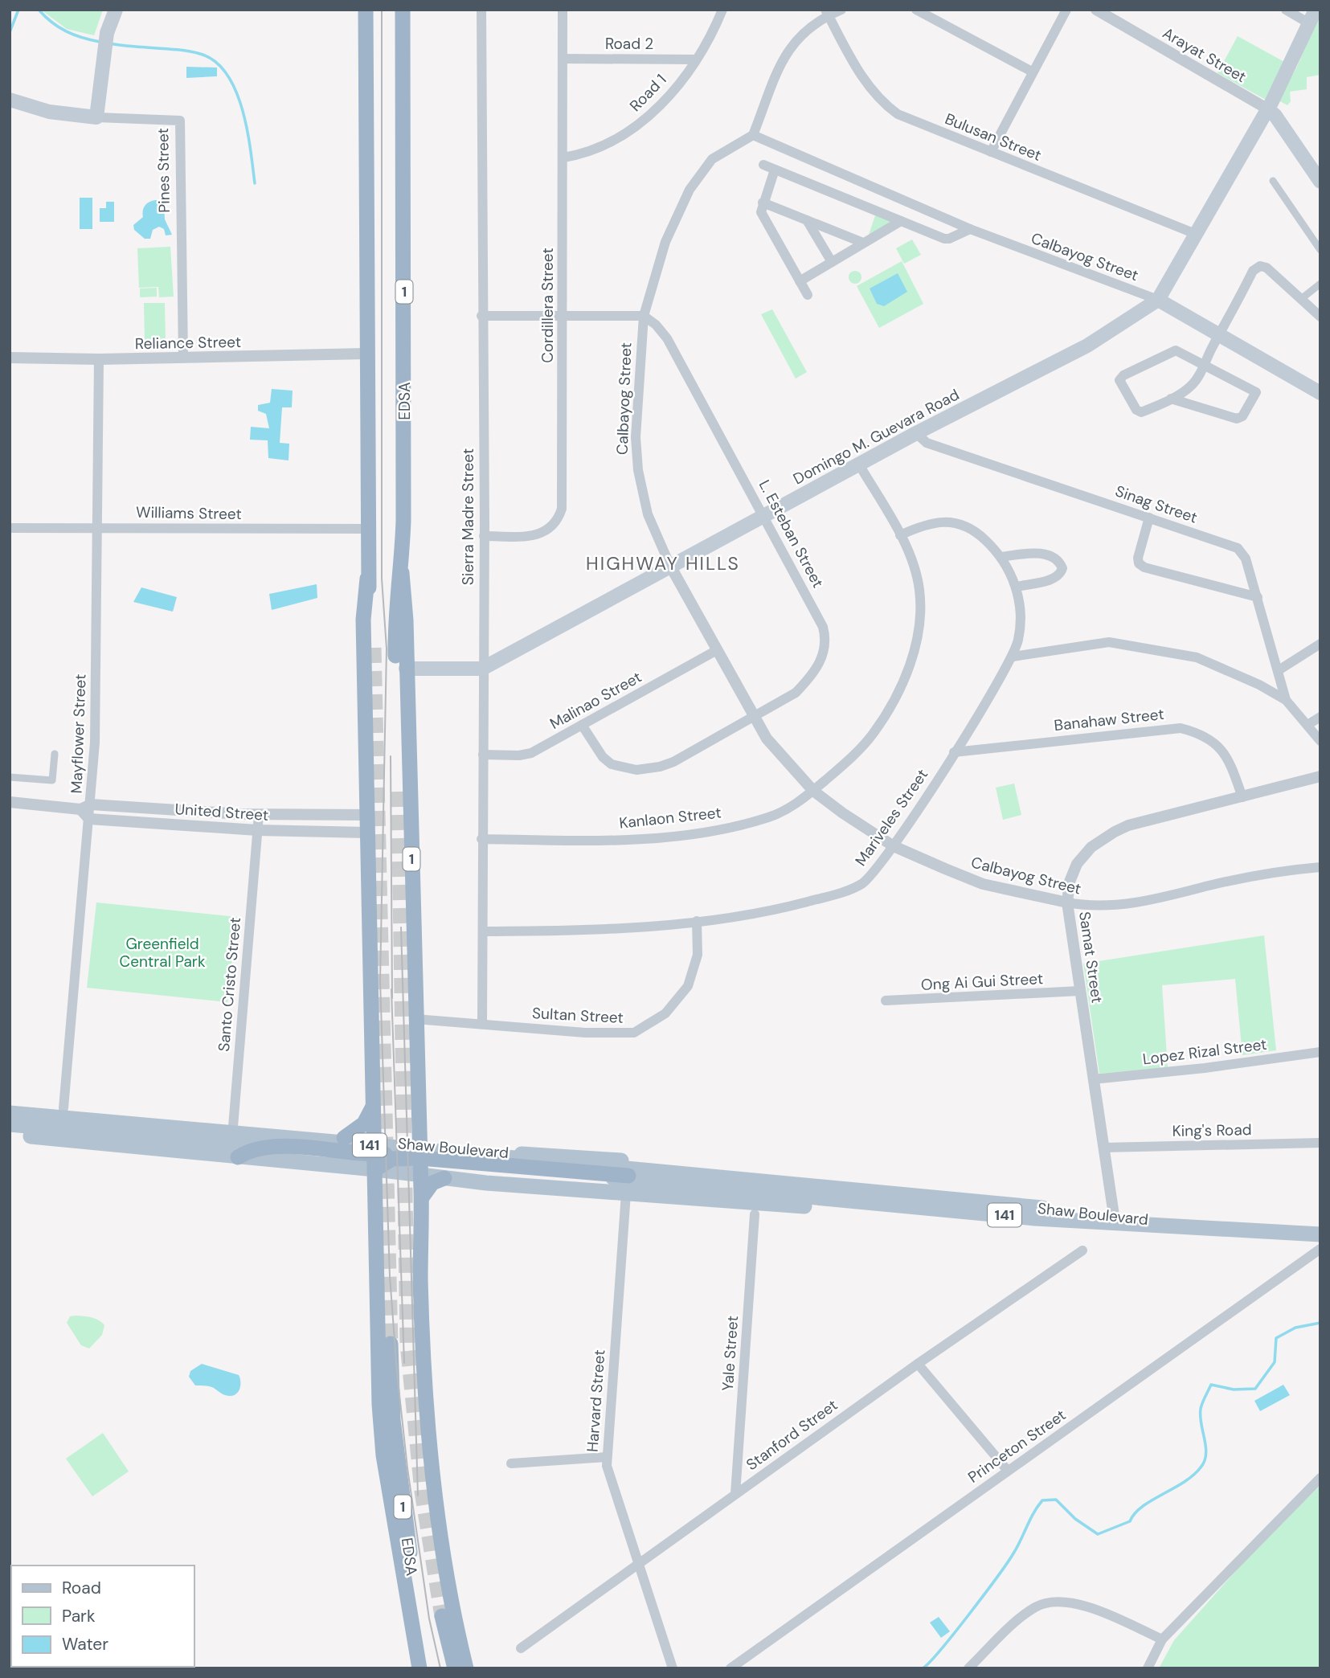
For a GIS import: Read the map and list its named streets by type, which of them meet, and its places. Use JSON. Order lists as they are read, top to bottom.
{
  "streets": {
    "highway": ["1", "EDSA"],
    "main road": [
      "Pines Street",
      "Domingo M. Guevara Road",
      "141",
      "Shaw Boulevard"
    ],
    "street": [
      "Road 2",
      "Arayat Street",
      "Road 1",
      "Bulusan Street",
      "Calbayog Street",
      "Cordillera Street",
      "Reliance Street",
      "Sinag Street",
      "Williams Street",
      "Sierra Madre Street",
      "L. Esteban Street",
      "Malinao Street",
      "Banahaw Street",
      "Mayflower Street",
      "United Street",
      "Kanlaon Street",
      "Mariveles Street",
      "Samat Street",
      "Ong Ai Gui Street",
      "Santo Cristo Street",
      "Sultan Street",
      "Lopez Rizal Street",
      "King's Road",
      "Yale Street",
      "Harvard Street",
      "Stanford Street",
      "Princeton Street"
    ]
  },
  "crossings": [
    ["Road 2", "Road 1"],
    ["Road 2", "Cordillera Street"],
    ["Arayat Street", "Domingo M. Guevara Road"],
    ["Road 1", "Cordillera Street"],
    ["Bulusan Street", "Domingo M. Guevara Road"],
    ["Pines Street", "Reliance Street"],
    ["Calbayog Street", "Domingo M. Guevara Road"],
    ["Calbayog Street", "L. Esteban Street"],
    ["Calbayog Street", "Malinao Street"],
    ["Calbayog Street", "Kanlaon Street"],
    ["Calbayog Street", "Mariveles Street"],
    ["Calbayog Street", "Samat Street"],
    ["1", "Reliance Street"],
    ["1", "EDSA"],
    ["1", "Domingo M. Guevara Road"],
    ["1", "Williams Street"],
    ["1", "United Street"],
    ["1", "Sultan Street"],
    ["1", "Shaw Boulevard"],
    ["Cordillera Street", "Sierra Madre Street"],
    ["Reliance Street", "Mayflower Street"],
    ["Domingo M. Guevara Road", "Sinag Street"],
    ["Domingo M. Guevara Road", "Sierra Madre Street"],
    ["Domingo M. Guevara Road", "L. Esteban Street"],
    ["Domingo M. Guevara Road", "Kanlaon Street"],
    ["Williams Street", "Mayflower Street"],
    ["Sierra Madre Street", "Malinao Street"],
    ["Sierra Madre Street", "Kanlaon Street"],
    ["Sierra Madre Street", "Mariveles Street"],
    ["Sierra Madre Street", "Sultan Street"],
    ["L. Esteban Street", "Malinao Street"],
    ["Banahaw Street", "Mariveles Street"],
    ["Banahaw Street", "Samat Street"],
    ["Mayflower Street", "United Street"],
    ["United Street", "Santo Cristo Street"],
    ["Kanlaon Street", "Mariveles Street"],
    ["Mariveles Street", "Sultan Street"],
    ["Samat Street", "Ong Ai Gui Street"],
    ["Samat Street", "Lopez Rizal Street"],
    ["Samat Street", "King's Road"],
    ["Samat Street", "Shaw Boulevard"],
    ["Santo Cristo Street", "Shaw Boulevard"],
    ["Shaw Boulevard", "Harvard Street"],
    ["Yale Street", "Stanford Street"],
    ["Harvard Street", "Stanford Street"]
  ],
  "districts": ["HIGHWAY HILLS"],
  "parks": ["Greenfield Central Park"],
  "legend": ["Road", "Park", "Water"]
}
